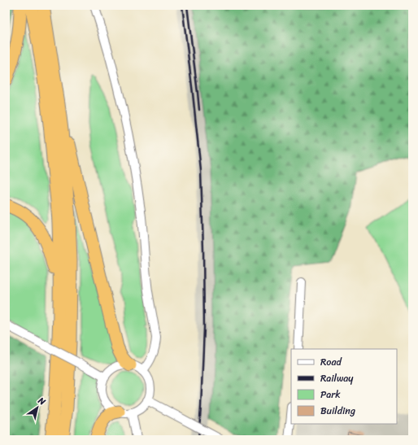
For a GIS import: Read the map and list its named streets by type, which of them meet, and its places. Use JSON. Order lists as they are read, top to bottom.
{
  "legend": [
    "Road",
    "Railway",
    "Park",
    "Building"
  ],
  "north": "top right"
}
